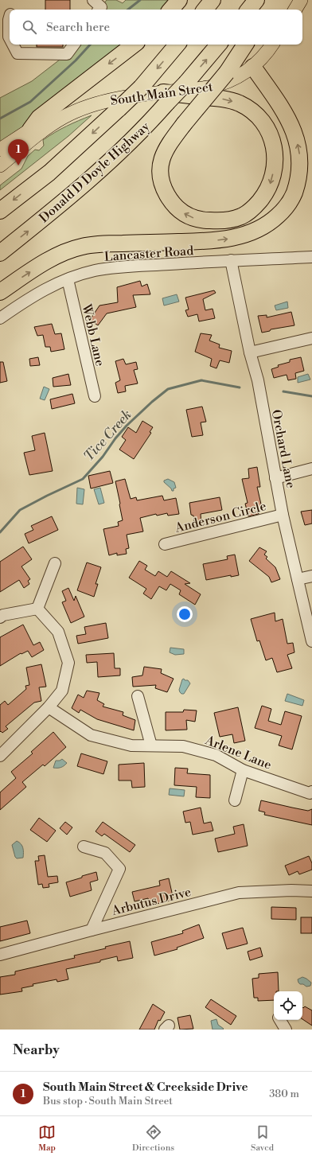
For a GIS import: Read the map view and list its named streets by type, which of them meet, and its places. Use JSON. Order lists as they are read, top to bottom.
{
  "streets": {
    "highway": ["Donald D Doyle Highway"],
    "main road": ["South Main Street"],
    "street": [
      "Lancaster Road",
      "Webb Lane",
      "Orchard Lane",
      "Anderson Circle",
      "Arlene Lane",
      "Arbutus Drive"
    ]
  },
  "crossings": [
    ["South Main Street", "Donald D Doyle Highway"],
    ["Lancaster Road", "Webb Lane"],
    ["Lancaster Road", "Orchard Lane"],
    ["Orchard Lane", "Anderson Circle"]
  ],
  "water": ["Tice Creek"],
  "page": {
    "search": "Search here",
    "pins": "1",
    "heading": "Nearby",
    "list": [
      {
        "mark": "1",
        "name": "South Main Street & Creekside Drive",
        "note": "Bus stop · South Main Street",
        "value": "380 m"
      }
    ],
    "nav": ["Map", "Directions", "Saved"]
  }
}
